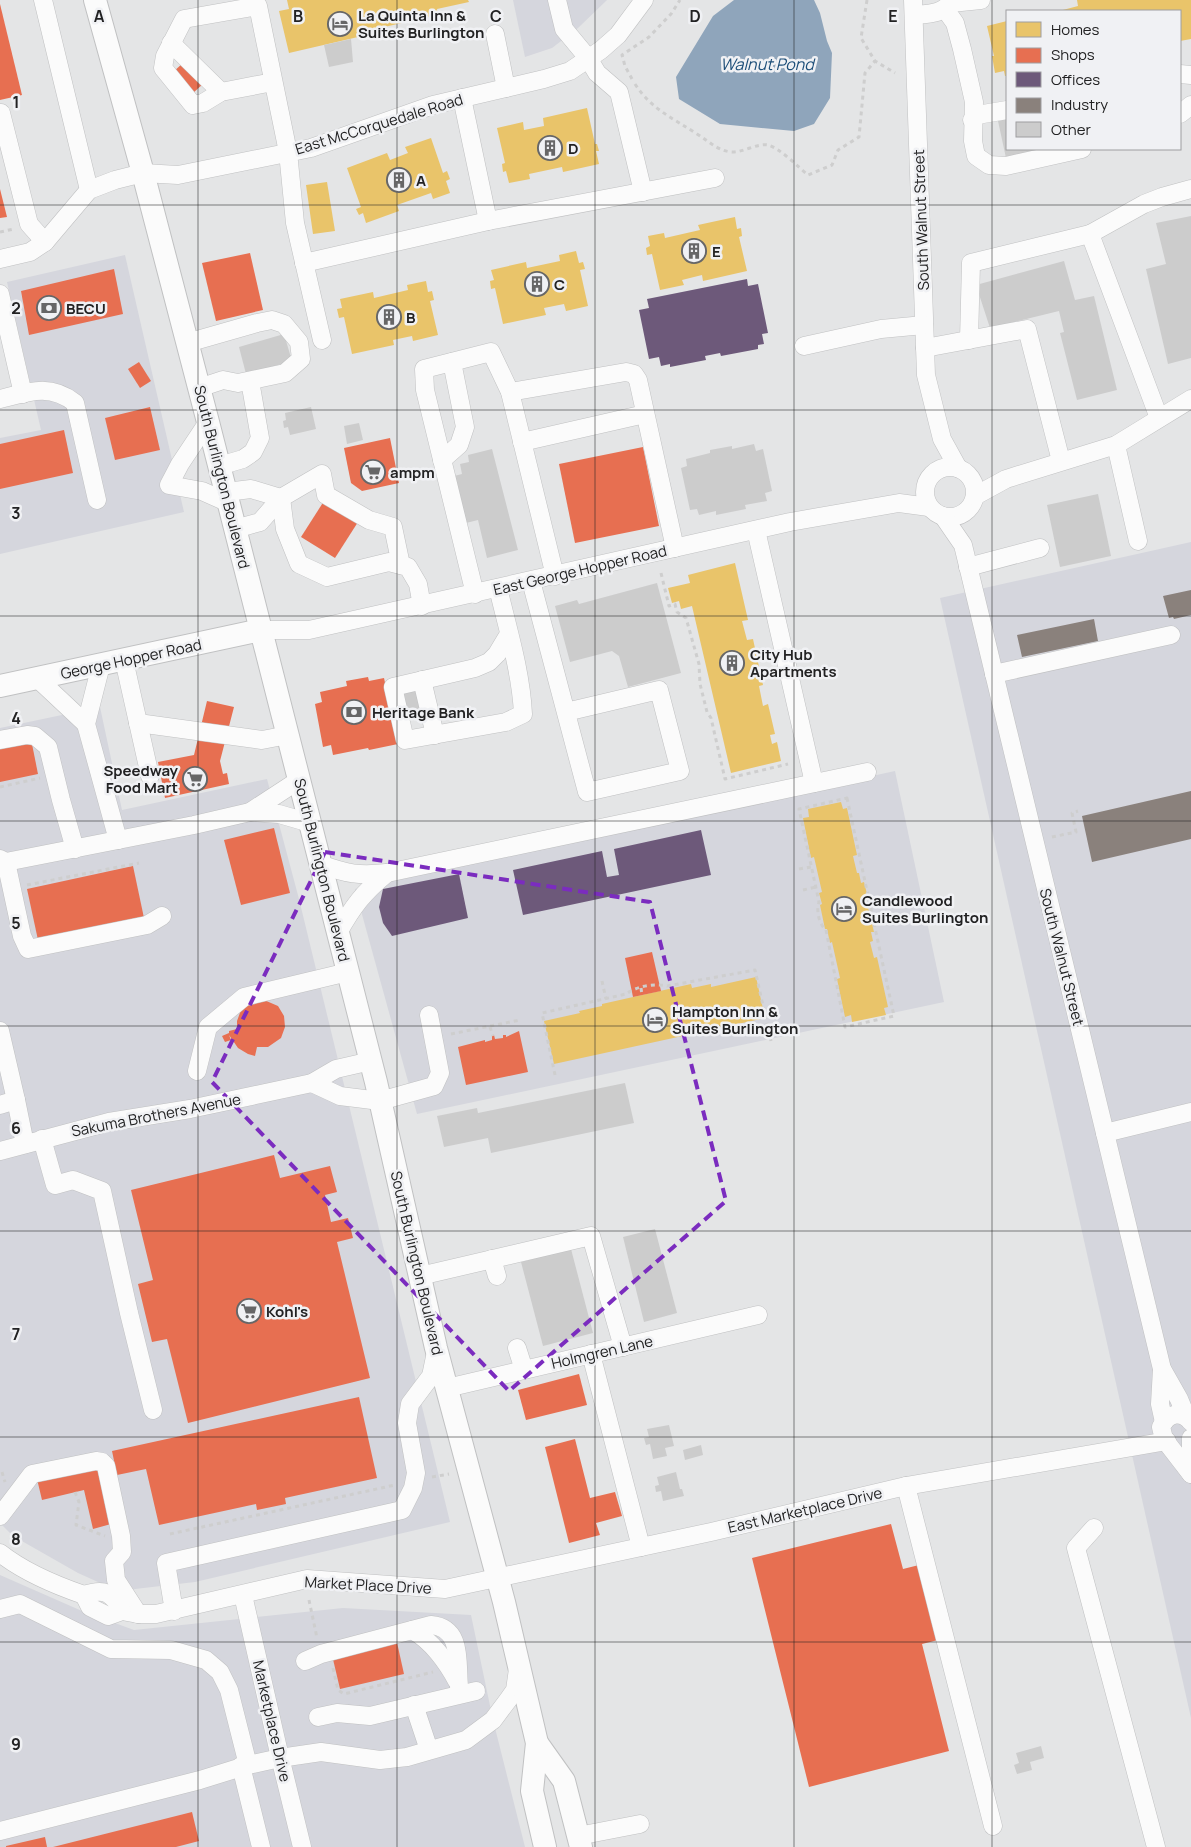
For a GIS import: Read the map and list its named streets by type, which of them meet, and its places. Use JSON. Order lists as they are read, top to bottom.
{
  "streets": {
    "main road": ["South Burlington Boulevard", "George Hopper Road"],
    "street": [
      "East McCorquedale Road",
      "South Walnut Street",
      "East George Hopper Road",
      "Sakuma Brothers Avenue",
      "Holmgren Lane",
      "East Marketplace Drive",
      "Market Place Drive",
      "Marketplace Drive"
    ]
  },
  "crossings": [
    ["East McCorquedale Road", "South Burlington Boulevard"],
    ["South Walnut Street", "East George Hopper Road"],
    ["South Walnut Street", "East Marketplace Drive"],
    ["South Burlington Boulevard", "East George Hopper Road"],
    ["South Burlington Boulevard", "George Hopper Road"],
    ["South Burlington Boulevard", "Sakuma Brothers Avenue"],
    ["South Burlington Boulevard", "Holmgren Lane"],
    ["South Burlington Boulevard", "East Marketplace Drive"],
    ["South Burlington Boulevard", "Market Place Drive"],
    ["East George Hopper Road", "George Hopper Road"],
    ["East Marketplace Drive", "Market Place Drive"],
    ["Market Place Drive", "Marketplace Drive"]
  ],
  "water": ["Walnut Pond"],
  "places": {
    "hotel": ["La Quinta Inn & Suites Burlington", "Candlewood Suites Burlington", "Hampton Inn & Suites Burlington"],
    "building": [
      "D",
      "A",
      "E",
      "C",
      "B",
      "City Hub Apartments"
    ],
    "bank": ["BECU", "Heritage Bank"],
    "supermarket": ["ampm", "Speedway Food Mart", "Kohl's"]
  },
  "legend": [
    "Homes",
    "Shops",
    "Offices",
    "Industry",
    "Other"
  ],
  "grid": {
    "columns": [
      "A",
      "B",
      "C",
      "D",
      "E"
    ],
    "rows": [
      "1",
      "2",
      "3",
      "4",
      "5",
      "6",
      "7",
      "8",
      "9"
    ]
  }
}
